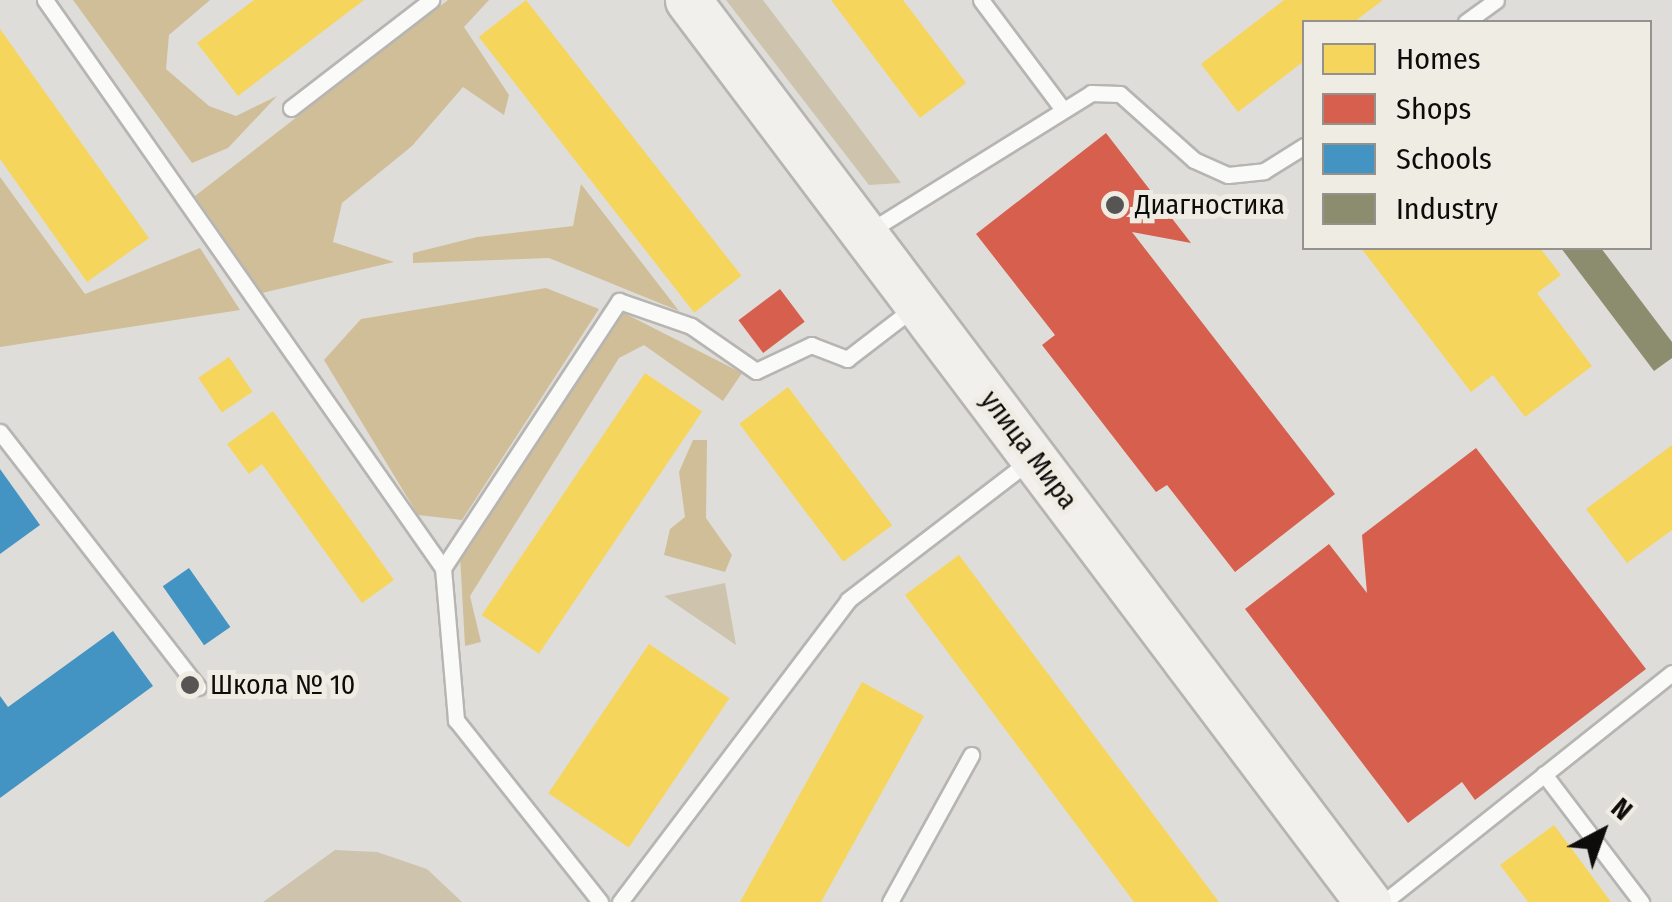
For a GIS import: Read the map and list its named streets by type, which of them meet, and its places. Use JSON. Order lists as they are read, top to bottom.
{
  "streets": {
    "street": ["улица Мира"]
  },
  "places": ["Диагностика", "Школа № 10"],
  "legend": [
    "Homes",
    "Shops",
    "Schools",
    "Industry"
  ],
  "north": "top right"
}
